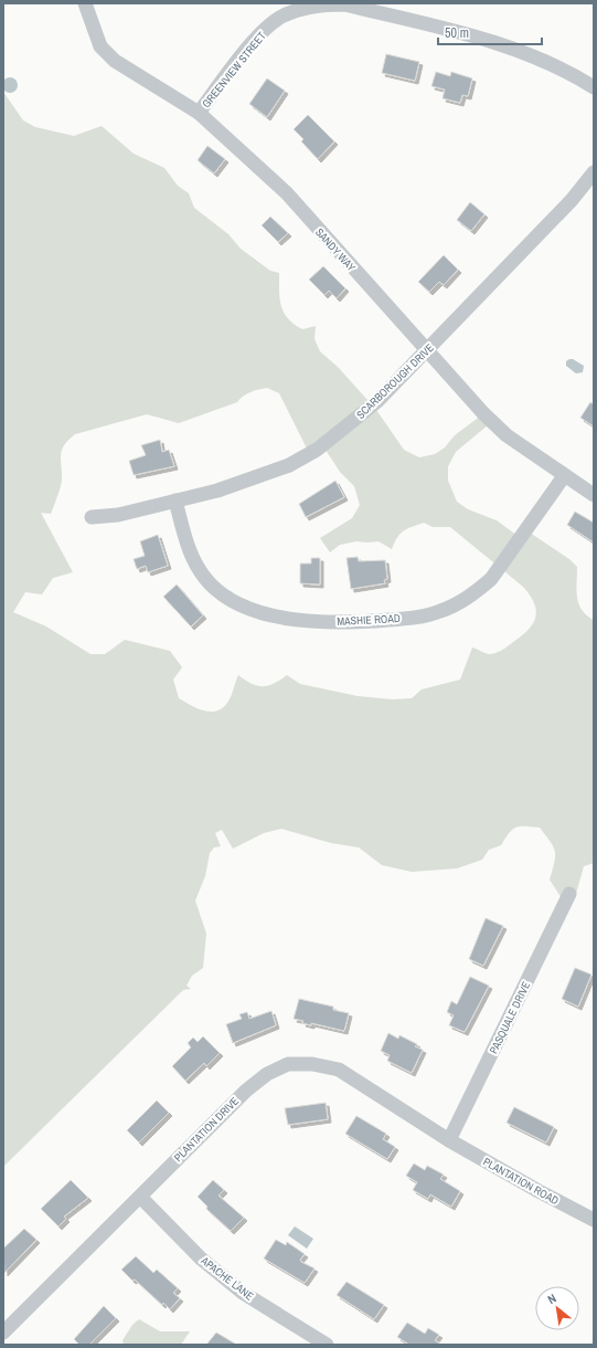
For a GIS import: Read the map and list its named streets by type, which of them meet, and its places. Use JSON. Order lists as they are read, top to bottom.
{
  "streets": {
    "street": [
      "GREENVIEW STREET",
      "SANDY WAY",
      "SCARBOROUGH DRIVE",
      "MASHIE ROAD",
      "PASQUALE DRIVE",
      "PLANTATION DRIVE",
      "PLANTATION ROAD",
      "APACHE LANE"
    ]
  },
  "crossings": [
    ["GREENVIEW STREET", "SANDY WAY"],
    ["SANDY WAY", "SCARBOROUGH DRIVE"],
    ["SANDY WAY", "MASHIE ROAD"],
    ["SCARBOROUGH DRIVE", "MASHIE ROAD"],
    ["PASQUALE DRIVE", "PLANTATION DRIVE"],
    ["PASQUALE DRIVE", "PLANTATION ROAD"],
    ["PLANTATION DRIVE", "PLANTATION ROAD"],
    ["PLANTATION DRIVE", "APACHE LANE"]
  ],
  "scale_bar": "50 m",
  "north": "top left"
}
